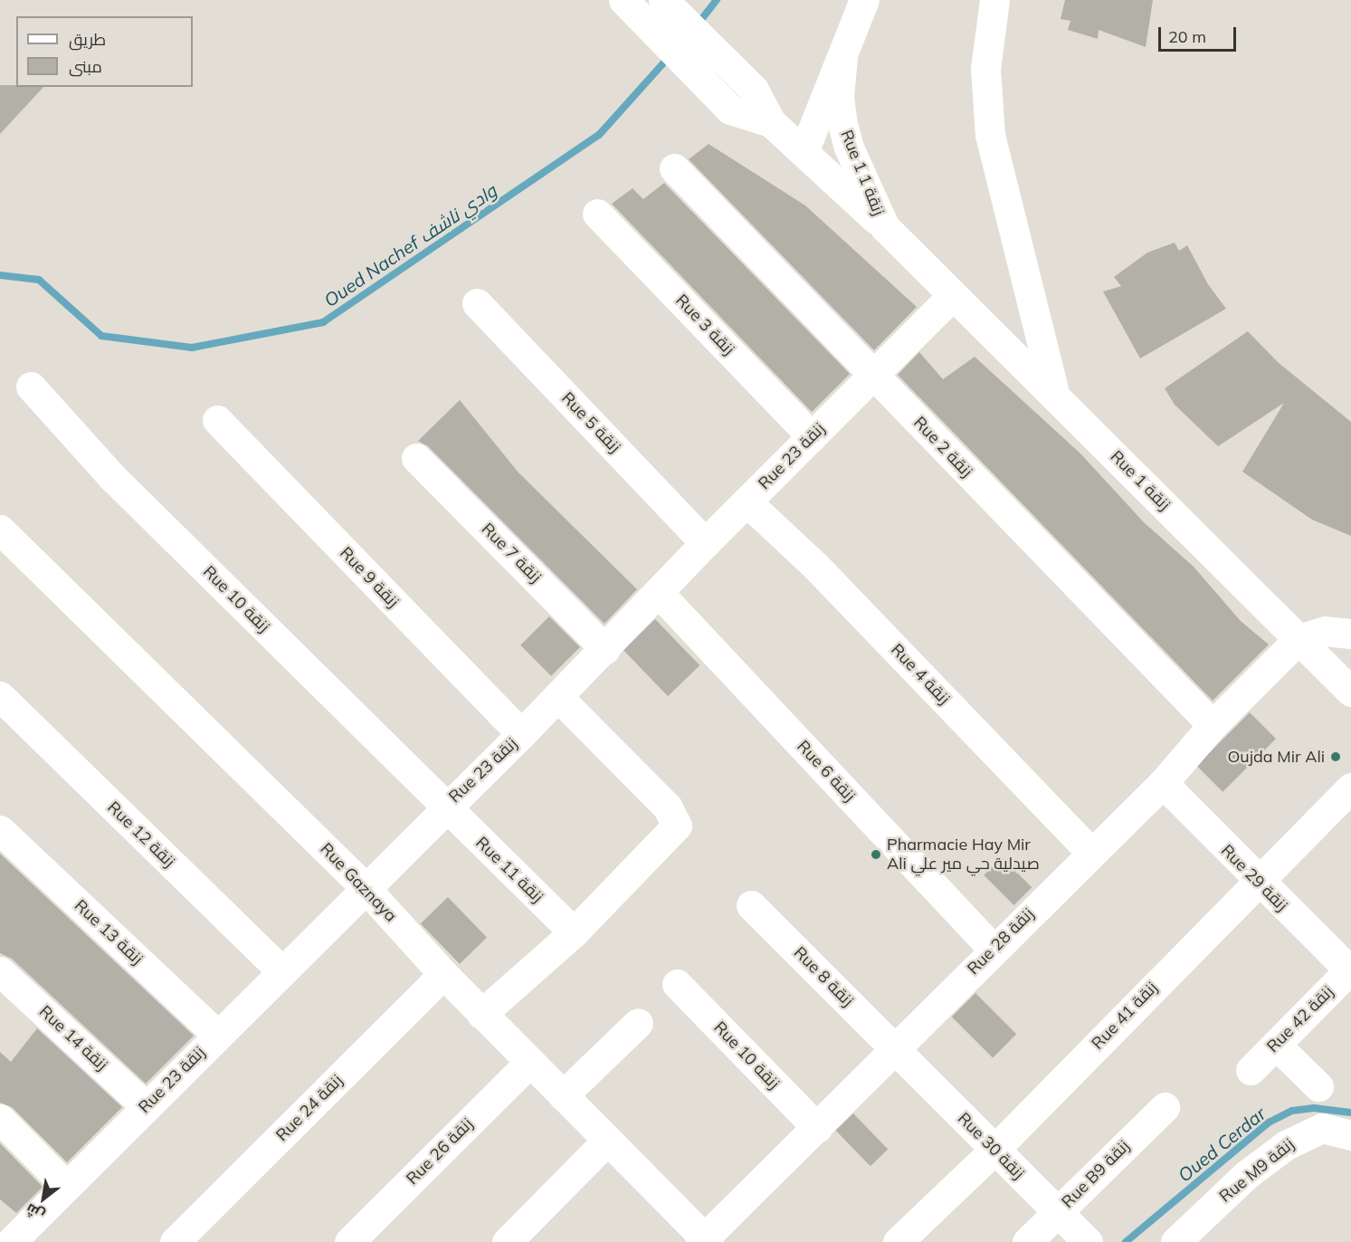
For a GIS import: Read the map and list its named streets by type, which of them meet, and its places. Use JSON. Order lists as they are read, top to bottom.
{
  "streets": {
    "street": [
      "Rue 1 زنقة 1",
      "Rue 3 زنقة",
      "Rue 5 زنقة",
      "Rue 2 زنقة",
      "Rue 23 زنقة",
      "Rue زنقة 1",
      "Rue 7 زنقة",
      "Rue 9 زنقة",
      "Rue 10 زنقة",
      "Rue 4 زنقة",
      "Rue 6 زنقة",
      "Rue 12 زنقة",
      "Rue 11 زنقة",
      "Rue 29 زنقة",
      "Rue Gaznaya",
      "Rue 13 زنقة",
      "Rue 28 زنقة",
      "Rue 8 زنقة",
      "Rue 41 زنقة",
      "Rue 42 زنقة",
      "Rue 14 زنقة",
      "Rue 24 زنقة",
      "Rue 30 زنقة",
      "Rue 26 زنقة",
      "Rue M9 زنقة",
      "Rue B9 زنقة"
    ]
  },
  "crossings": [
    ["Rue 1 زنقة 1", "Rue زنقة 1"],
    ["Rue 3 زنقة", "Rue 23 زنقة"],
    ["Rue 5 زنقة", "Rue 23 زنقة"],
    ["Rue 2 زنقة", "Rue 23 زنقة"],
    ["Rue 2 زنقة", "Rue 28 زنقة"],
    ["Rue 23 زنقة", "Rue زنقة 1"],
    ["Rue 23 زنقة", "Rue 7 زنقة"],
    ["Rue 23 زنقة", "Rue 9 زنقة"],
    ["Rue 23 زنقة", "Rue 10 زنقة"],
    ["Rue 23 زنقة", "Rue 4 زنقة"],
    ["Rue 23 زنقة", "Rue 6 زنقة"],
    ["Rue 23 زنقة", "Rue 12 زنقة"],
    ["Rue 23 زنقة", "Rue 11 زنقة"],
    ["Rue 23 زنقة", "Rue Gaznaya"],
    ["Rue 23 زنقة", "Rue 13 زنقة"],
    ["Rue 23 زنقة", "Rue 14 زنقة"],
    ["Rue زنقة 1", "Rue 28 زنقة"],
    ["Rue 10 زنقة", "Rue 11 زنقة"],
    ["Rue 10 زنقة", "Rue 28 زنقة"],
    ["Rue 4 زنقة", "Rue 28 زنقة"],
    ["Rue 6 زنقة", "Rue 28 زنقة"],
    ["Rue 29 زنقة", "Rue 28 زنقة"],
    ["Rue 29 زنقة", "Rue 41 زنقة"],
    ["Rue 29 زنقة", "Rue 42 زنقة"],
    ["Rue Gaznaya", "Rue 28 زنقة"],
    ["Rue Gaznaya", "Rue 24 زنقة"],
    ["Rue Gaznaya", "Rue 26 زنقة"],
    ["Rue 28 زنقة", "Rue 8 زنقة"],
    ["Rue 28 زنقة", "Rue 30 زنقة"],
    ["Rue 8 زنقة", "Rue 30 زنقة"],
    ["Rue 41 زنقة", "Rue 30 زنقة"],
    ["Rue 30 زنقة", "Rue B9 زنقة"]
  ],
  "water": ["Oued Nachef وادي ناشف", "Oued Cerdar"],
  "places": ["Oujda Mir Ali", "Pharmacie Hay Mir Ali صيدلية حي مير علي"],
  "legend": ["طريق", "مبنى"],
  "scale_bar": "20 m",
  "north": "bottom left"
}
